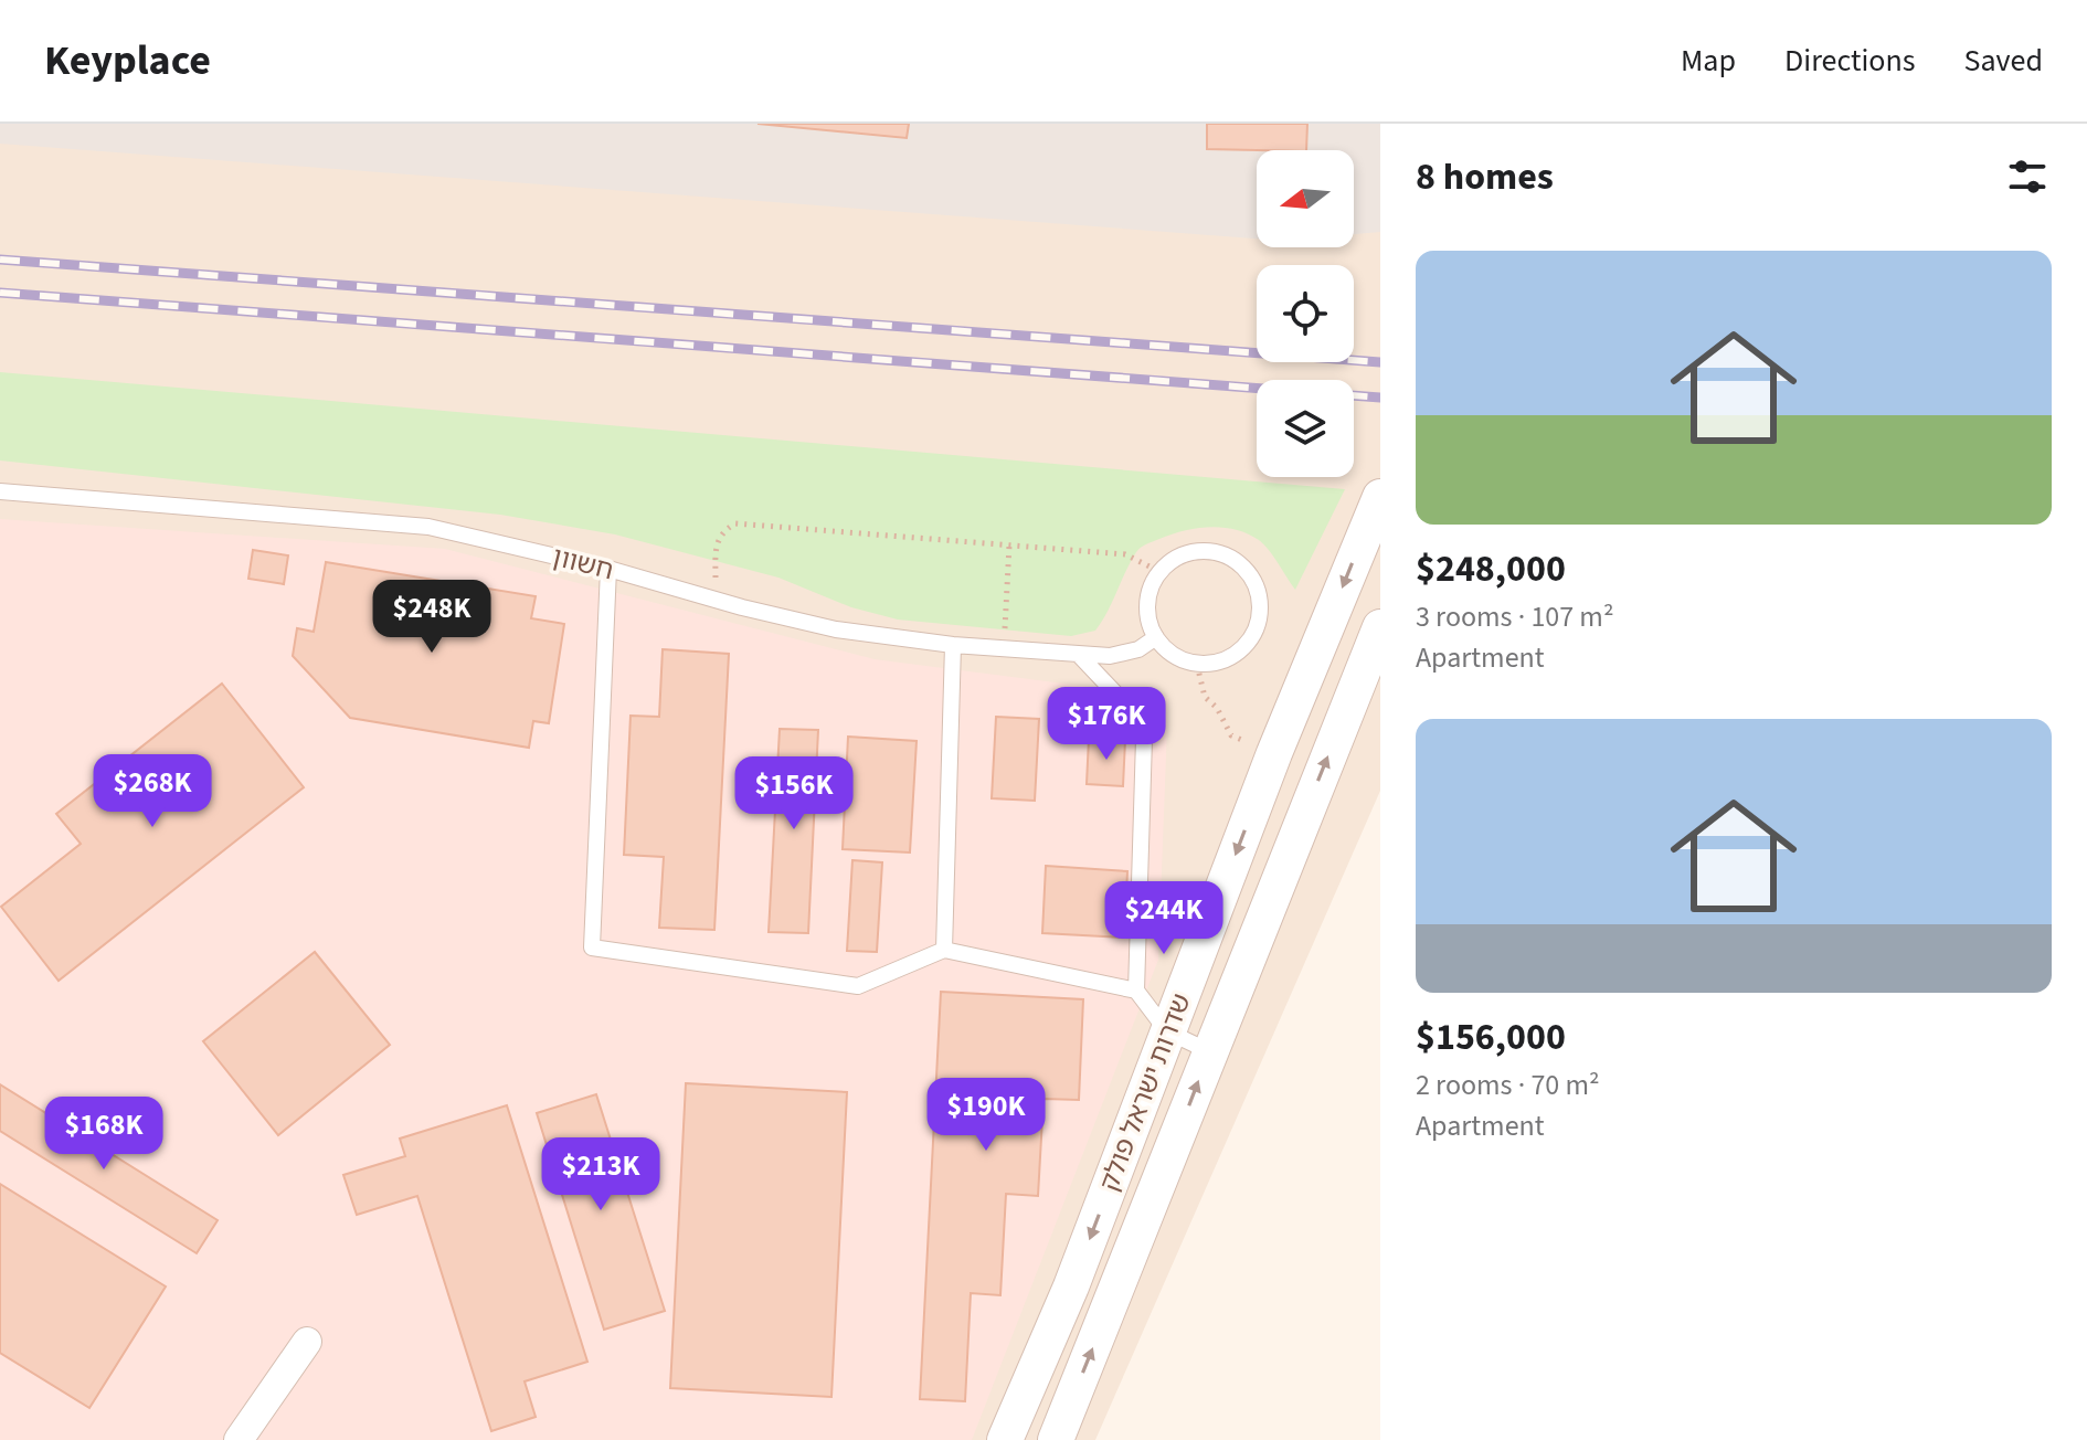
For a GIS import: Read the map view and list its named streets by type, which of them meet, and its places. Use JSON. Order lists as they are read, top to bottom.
{
  "streets": {
    "street": ["שדרות ישראל פולק"],
    "lane": ["חשוון"]
  },
  "north": "left",
  "page": {
    "header": "Keyplace",
    "nav": ["Map", "Directions", "Saved"],
    "heading": "8 homes",
    "list": [
      {
        "name": "$248,000",
        "note": "3 rooms · 107 m² · Apartment"
      },
      {
        "name": "$156,000",
        "note": "2 rooms · 70 m² · Apartment"
      }
    ],
    "price": [
      "$248K",
      "$176K",
      "$268K",
      "$156K",
      "$244K",
      "$190K",
      "$168K",
      "$213K"
    ]
  }
}
